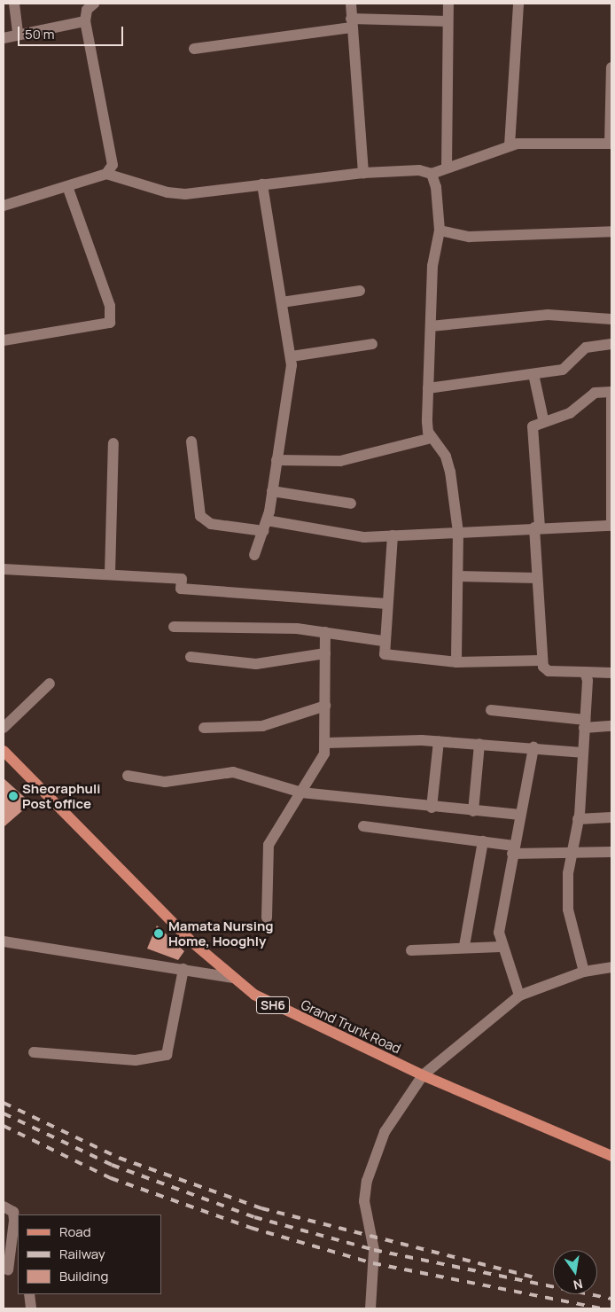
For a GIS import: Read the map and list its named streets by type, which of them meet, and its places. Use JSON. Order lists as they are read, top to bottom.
{
  "streets": {
    "main road": ["SH6", "Grand Trunk Road"]
  },
  "places": ["Sheoraphuli Post office", "Mamata Nursing Home, Hooghly"],
  "legend": ["Road", "Railway", "Building"],
  "scale_bar": "50 m",
  "north": "bottom"
}
